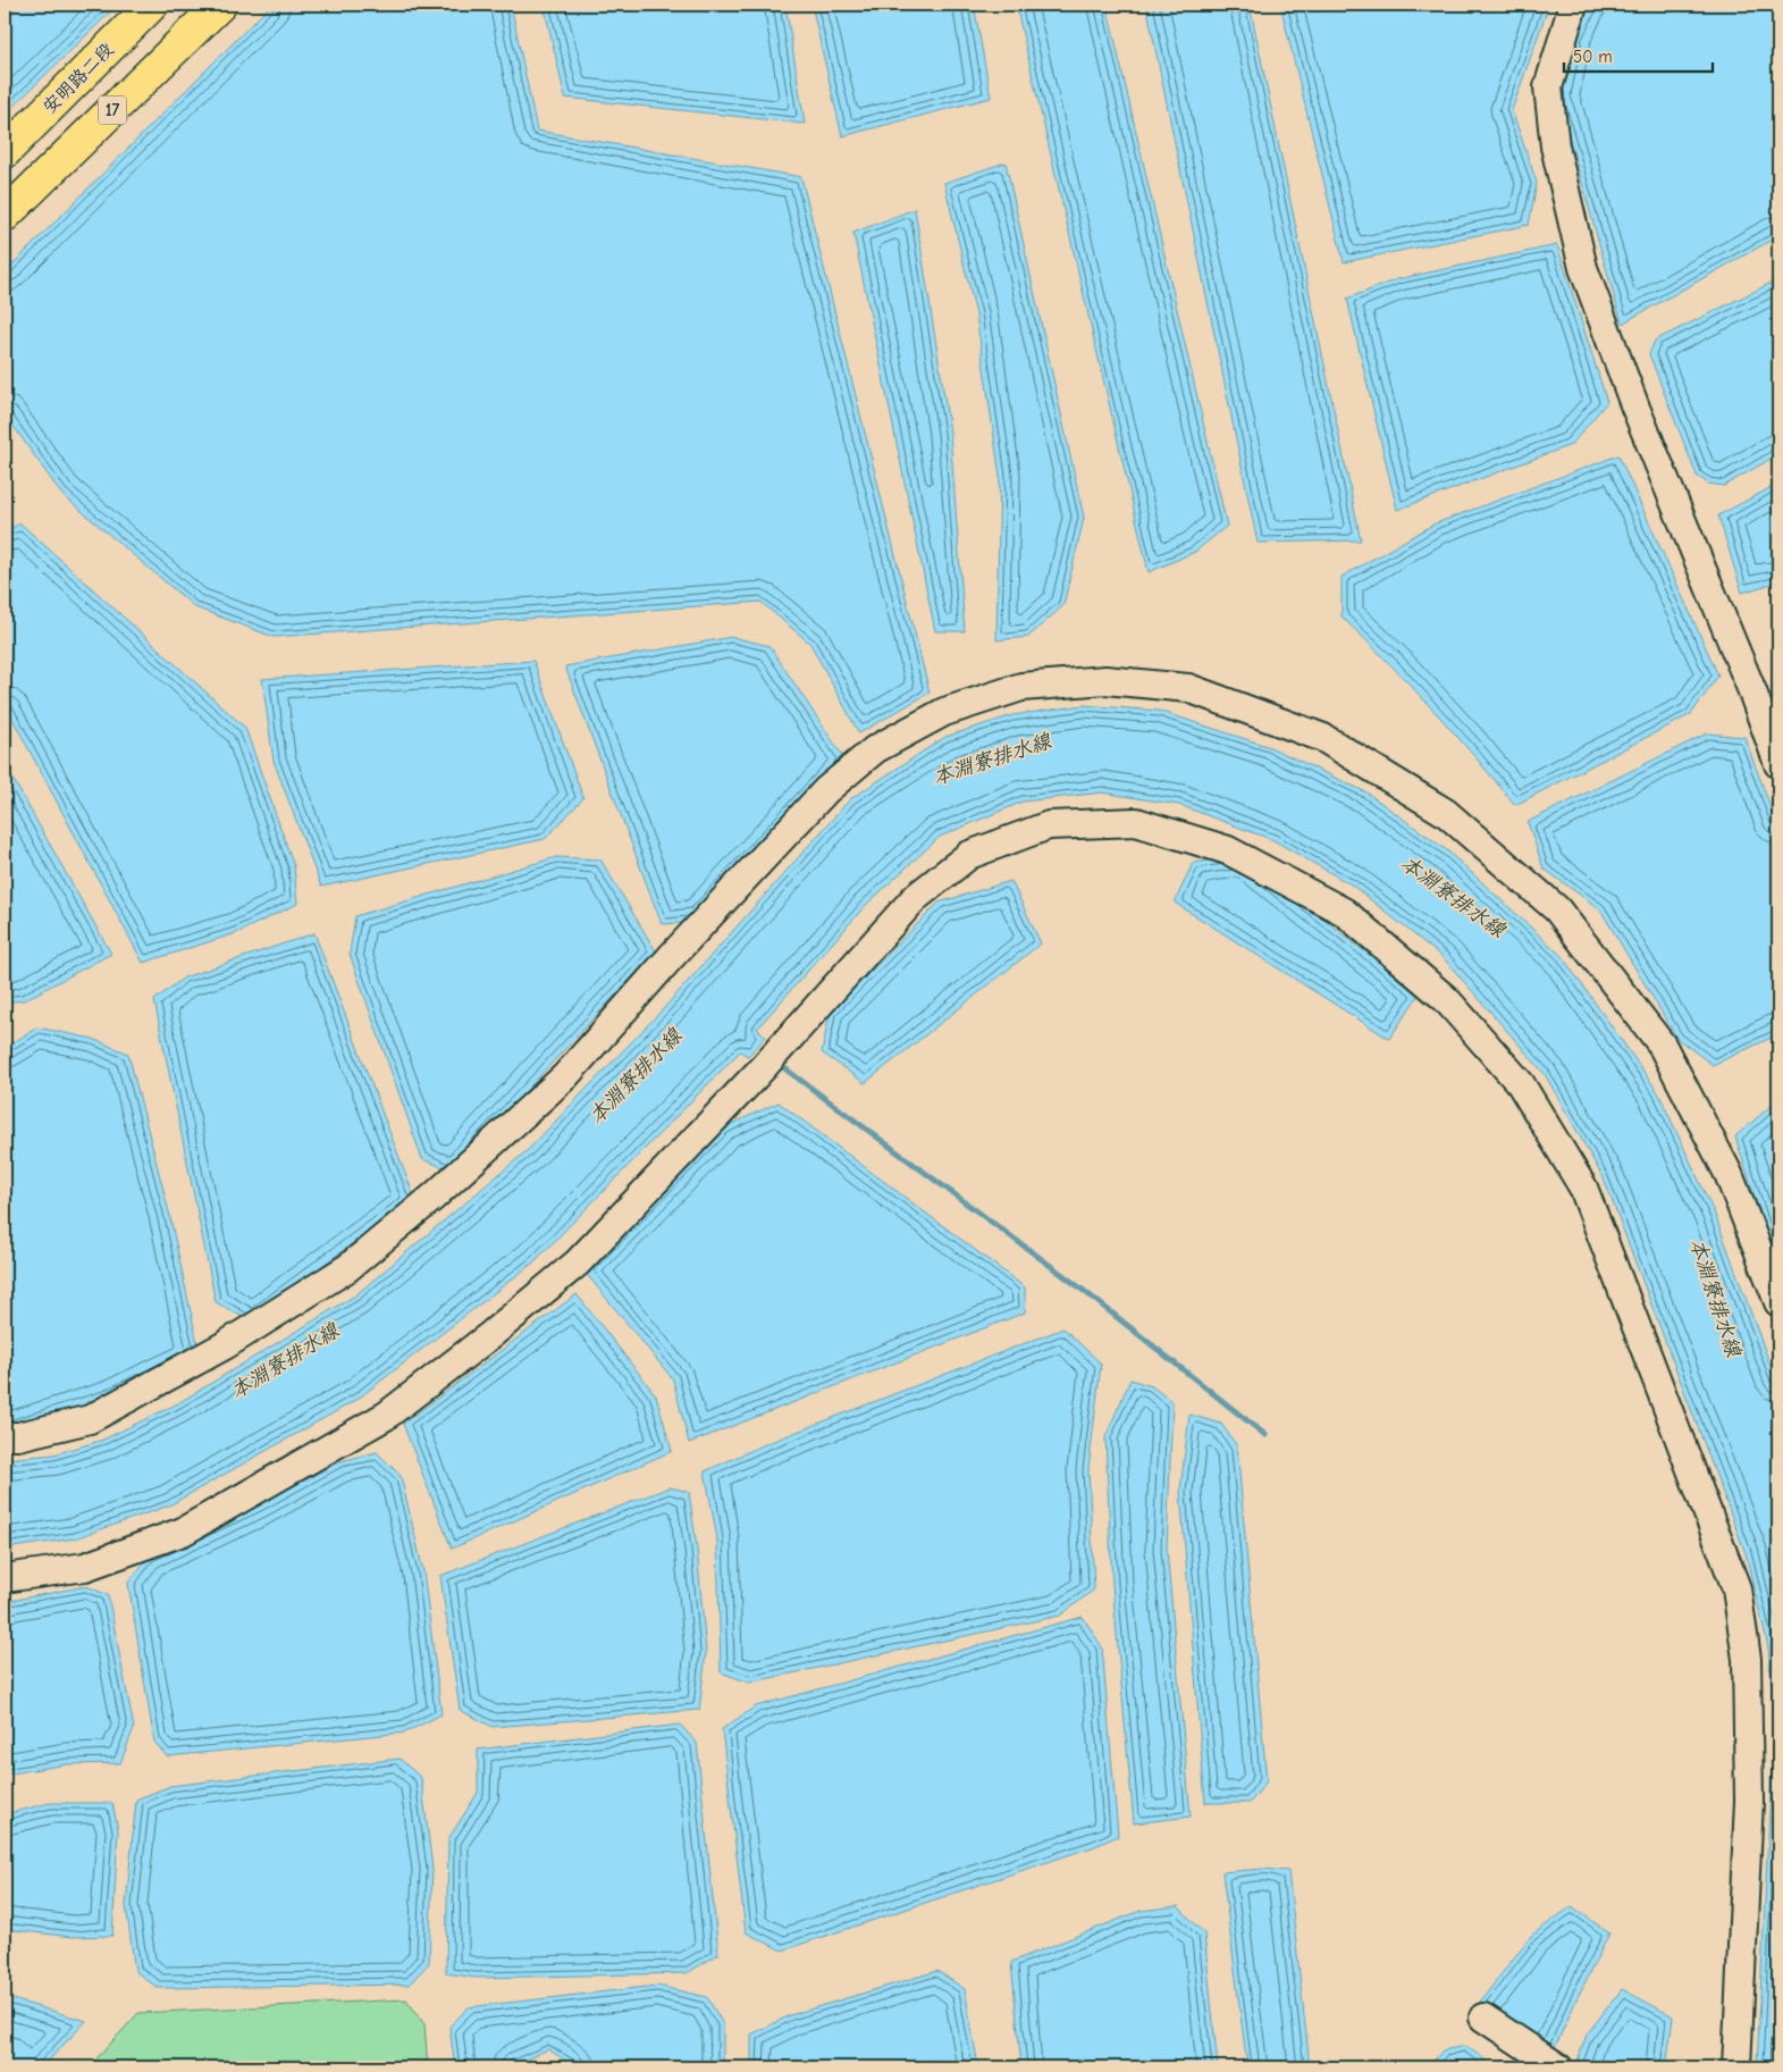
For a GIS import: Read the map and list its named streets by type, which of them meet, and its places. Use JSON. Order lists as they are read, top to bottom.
{
  "streets": {
    "main road": ["安明路二段", "17"]
  },
  "water": ["本淵寮排水線"],
  "scale_bar": "50 m"
}
